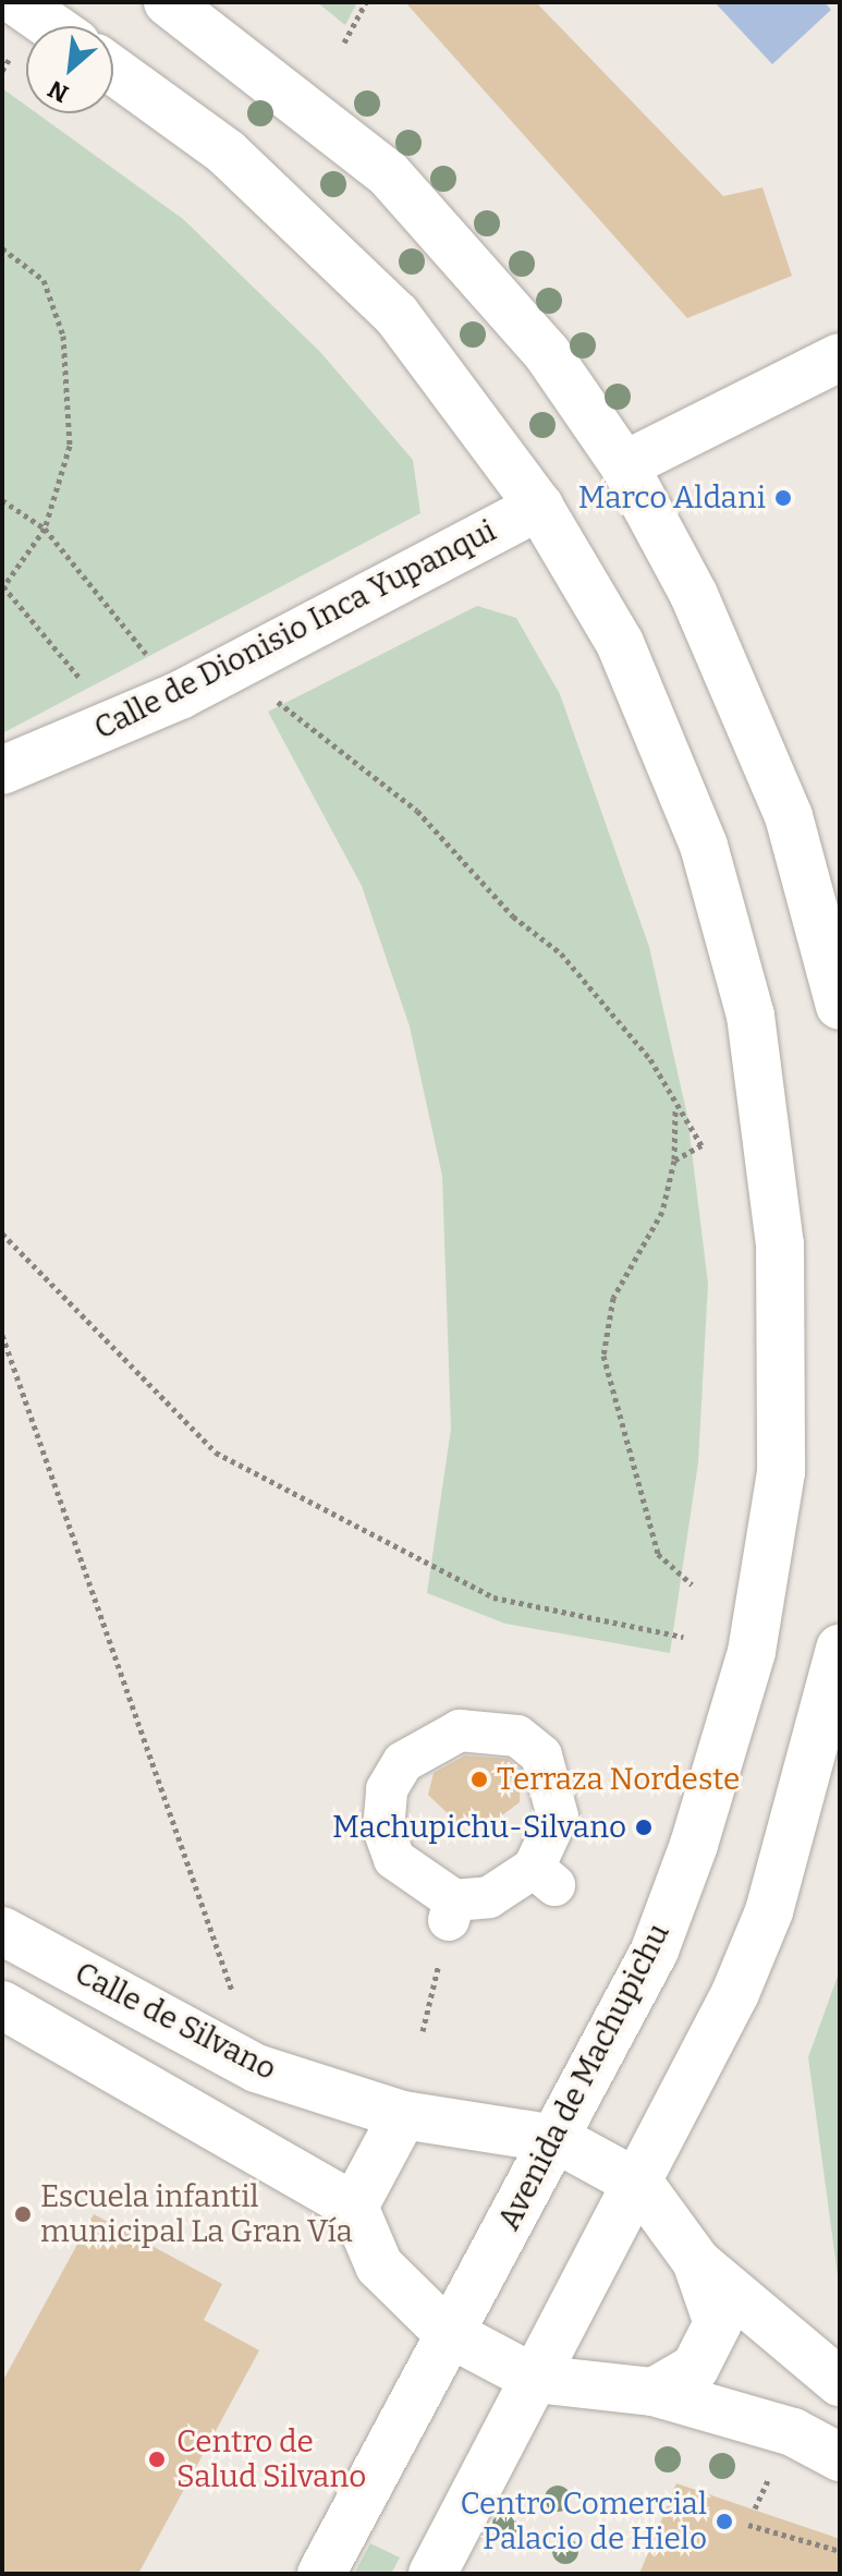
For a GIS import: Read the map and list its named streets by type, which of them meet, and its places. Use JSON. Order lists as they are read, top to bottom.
{
  "streets": {
    "street": ["Calle de Dionisio Inca Yupanqui", "Calle de Silvano", "Avenida de Machupichu"]
  },
  "crossings": [
    ["Calle de Dionisio Inca Yupanqui", "Avenida de Machupichu"],
    ["Calle de Silvano", "Avenida de Machupichu"]
  ],
  "places": [
    "Marco Aldani",
    "Terraza Nordeste",
    "Machupichu-Silvano",
    "Escuela infantil municipal La Gran Vía",
    "Centro de Salud Silvano",
    "Centro Comercial Palacio de Hielo"
  ],
  "north": "bottom left"
}
